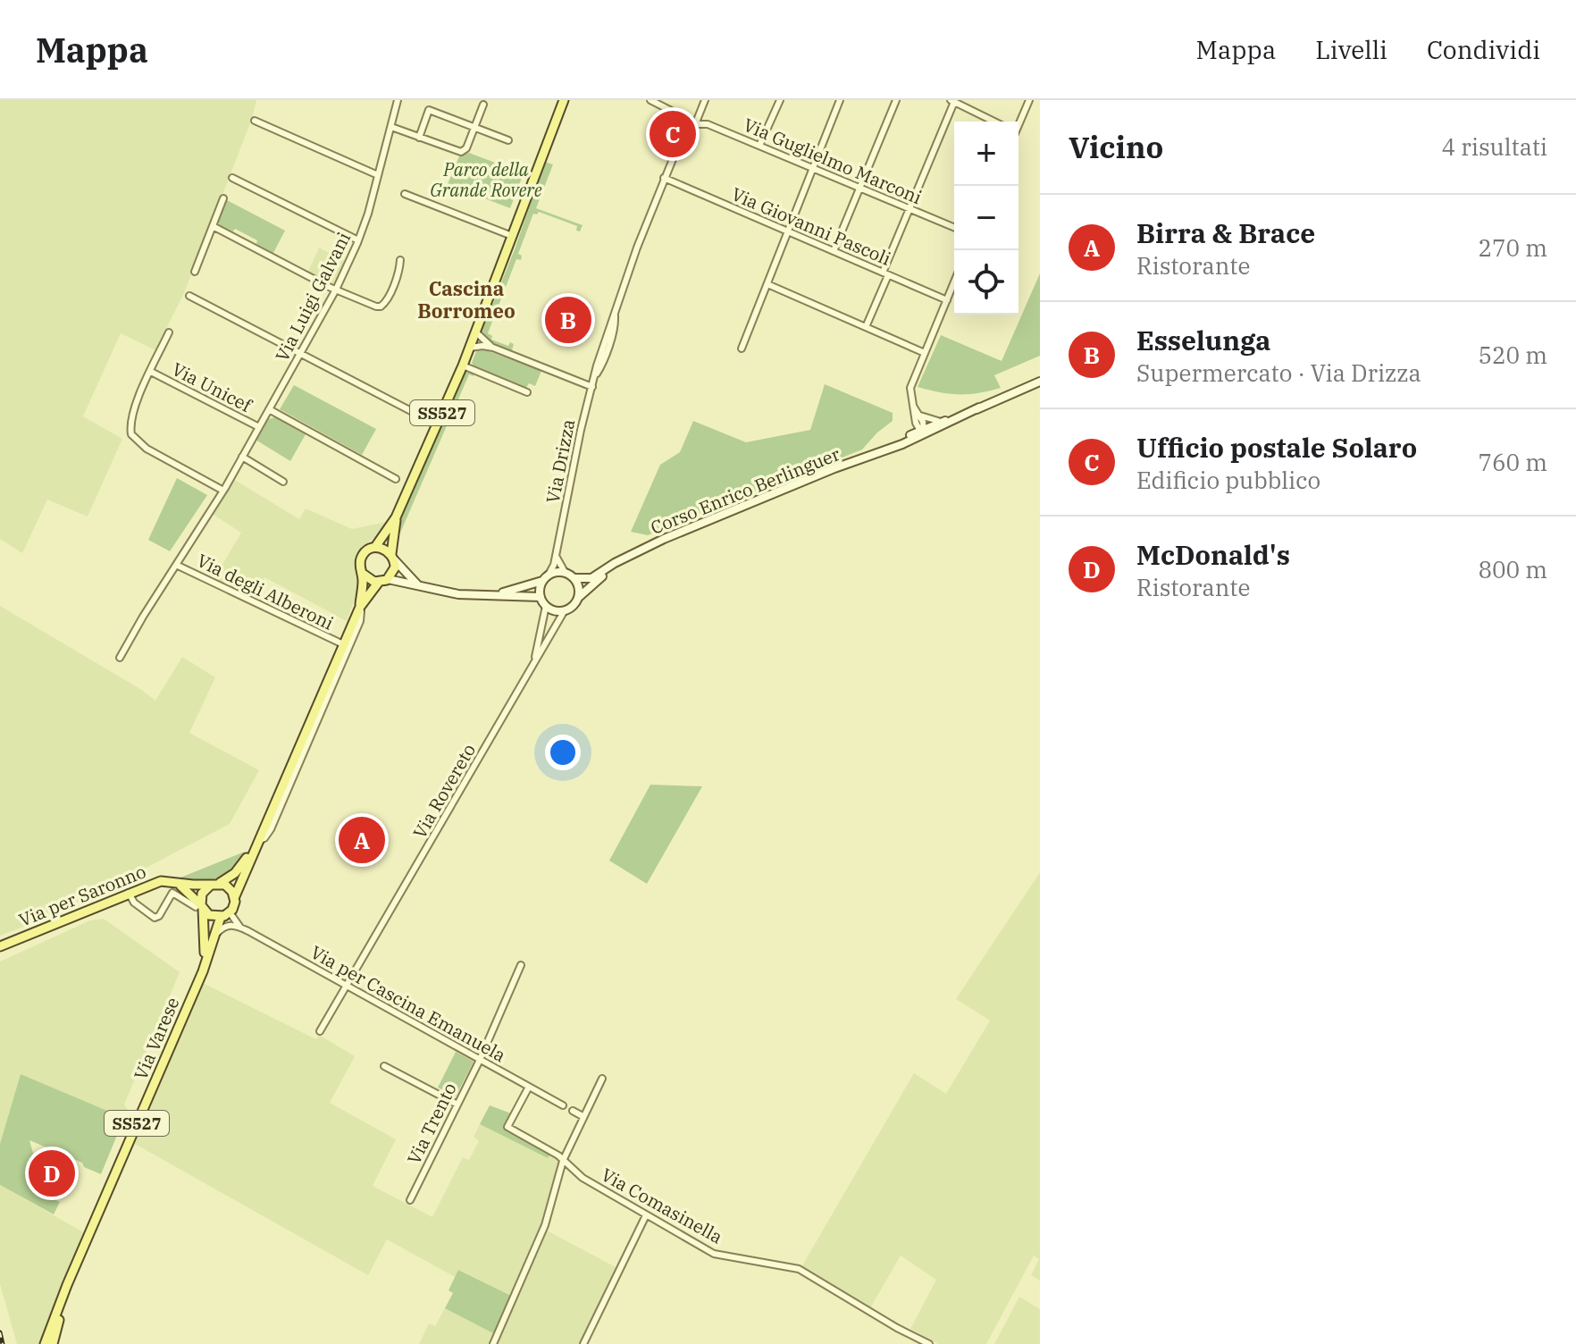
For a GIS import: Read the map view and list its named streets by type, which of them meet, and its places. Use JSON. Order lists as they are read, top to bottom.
{
  "streets": {
    "main road": ["SS527", "Via per Saronno", "Via Varese"],
    "street": [
      "Via Guglielmo Marconi",
      "Via Giovanni Pascoli",
      "Via Luigi Galvani",
      "Via Unicef",
      "Via Drizza",
      "Corso Enrico Berlinguer",
      "Via degli Alberoni",
      "Via Rovereto",
      "Via per Cascina Emanuela",
      "Via Trento",
      "Via Comasinella"
    ]
  },
  "crossings": [
    ["Via Guglielmo Marconi", "Via Drizza"],
    ["Via Giovanni Pascoli", "Via Drizza"],
    ["Via Luigi Galvani", "Via Unicef"],
    ["Via Luigi Galvani", "Via degli Alberoni"],
    ["SS527", "Via degli Alberoni"],
    ["SS527", "Via per Saronno"],
    ["SS527", "Via per Cascina Emanuela"],
    ["SS527", "Via Varese"],
    ["Via Drizza", "Corso Enrico Berlinguer"],
    ["Via Drizza", "Via Rovereto"],
    ["Corso Enrico Berlinguer", "Via Rovereto"],
    ["Via Rovereto", "Via per Cascina Emanuela"],
    ["Via per Saronno", "Via per Cascina Emanuela"],
    ["Via per Saronno", "Via Varese"],
    ["Via per Cascina Emanuela", "Via Varese"],
    ["Via per Cascina Emanuela", "Via Trento"],
    ["Via per Cascina Emanuela", "Via Comasinella"]
  ],
  "districts": ["Cascina Borromeo"],
  "parks": ["Parco della Grande Rovere"],
  "page": {
    "header": "Mappa",
    "nav": ["Mappa", "Livelli", "Condividi"],
    "heading": ["Vicino", "4 risultati"],
    "pins": [
      "C",
      "B",
      "A",
      "D"
    ],
    "map_buttons": ["+", "−"],
    "list": [
      {
        "mark": "A",
        "name": "Birra & Brace",
        "note": "Ristorante",
        "value": "270 m"
      },
      {
        "mark": "B",
        "name": "Esselunga",
        "note": "Supermercato · Via Drizza",
        "value": "520 m"
      },
      {
        "mark": "C",
        "name": "Ufficio postale Solaro",
        "note": "Edificio pubblico",
        "value": "760 m"
      },
      {
        "mark": "D",
        "name": "McDonald's",
        "note": "Ristorante",
        "value": "800 m"
      }
    ]
  }
}
